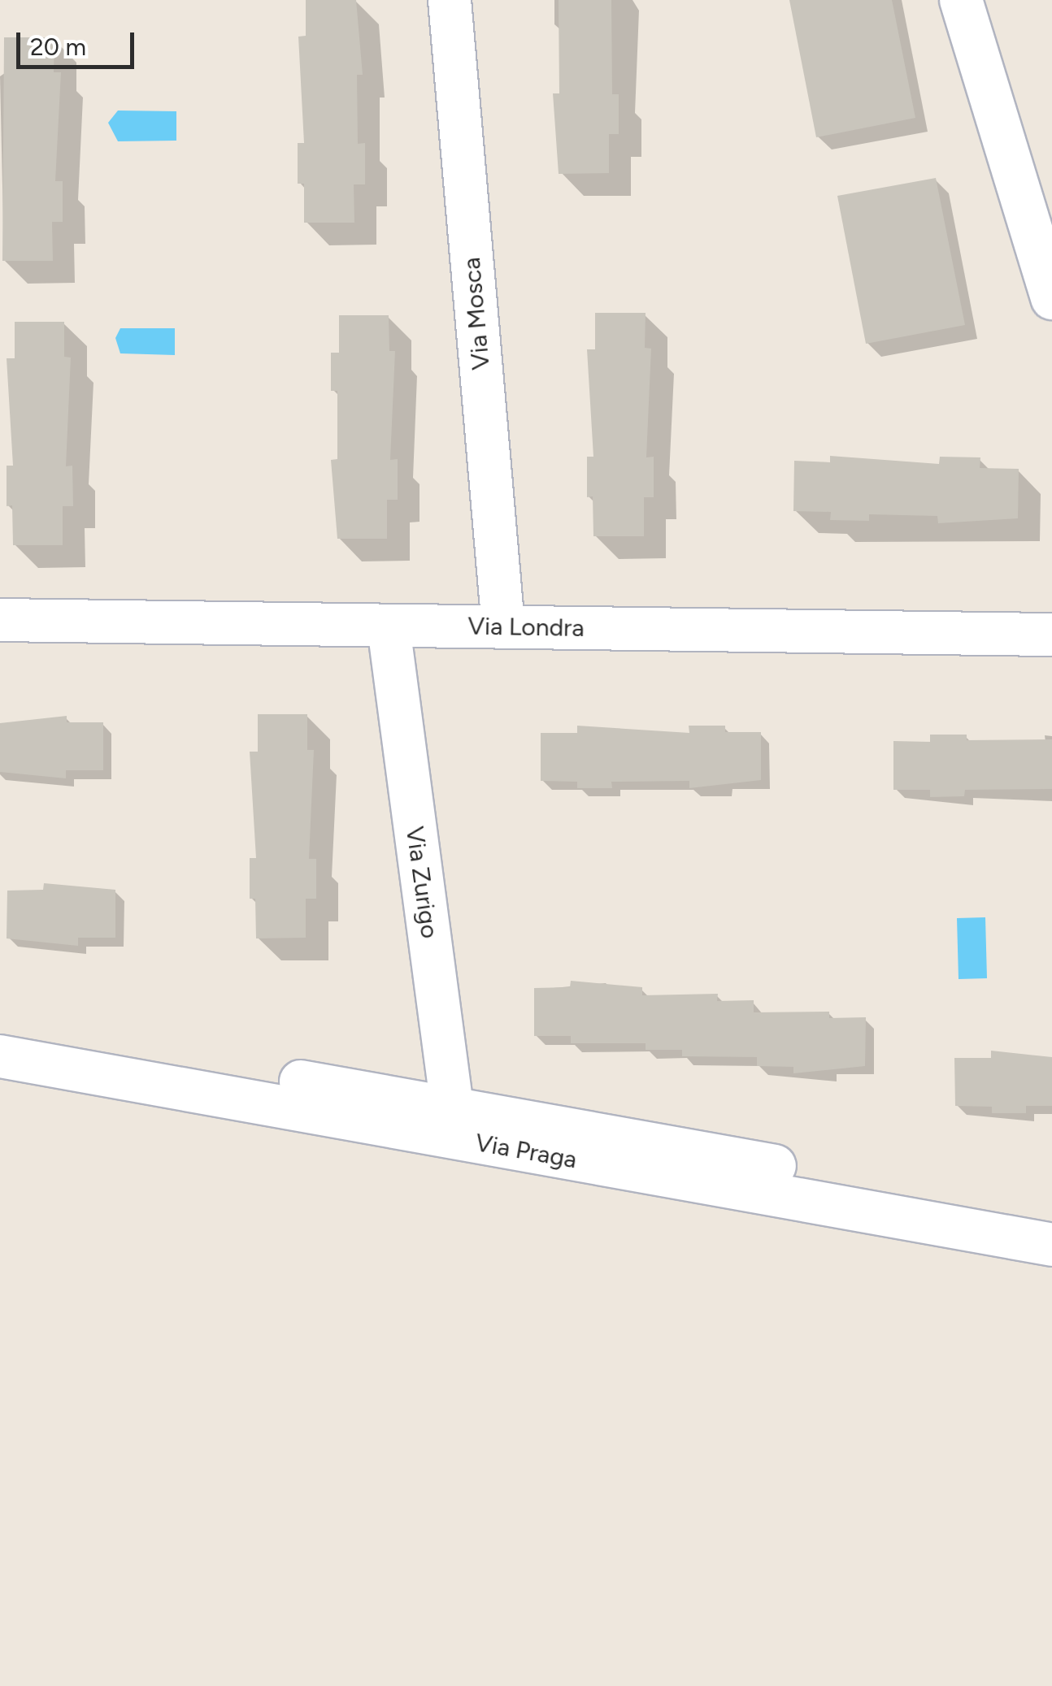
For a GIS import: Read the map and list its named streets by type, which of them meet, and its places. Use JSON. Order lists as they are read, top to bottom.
{
  "streets": {
    "street": [
      "Via Mosca",
      "Via Londra",
      "Via Zurigo",
      "Via Praga"
    ]
  },
  "crossings": [
    ["Via Mosca", "Via Londra"],
    ["Via Londra", "Via Zurigo"],
    ["Via Zurigo", "Via Praga"]
  ],
  "scale_bar": "20 m"
}
